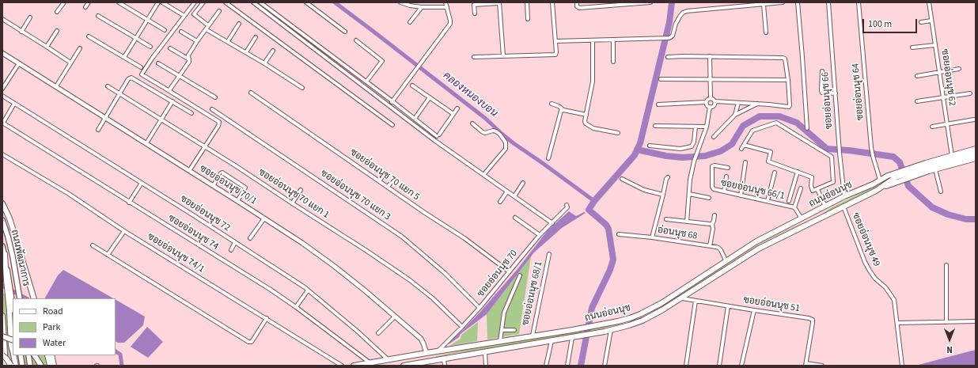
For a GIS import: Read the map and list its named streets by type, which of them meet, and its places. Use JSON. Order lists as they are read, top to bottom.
{
  "streets": {
    "main road": ["ถนนอ่อนนุช", "ถนนพัฒนาการ"],
    "street": [
      "ซอยอ่อนนุช 62",
      "ซอยอ่อนนุช 64",
      "ซอยอ่อนนุช 66",
      "ซอยอ่อนนุช 70 แยก 5",
      "ซอยอ่อนนุช 70/1",
      "ซอยอ่อนนุช 66/1",
      "ซอยอ่อนนุช 70 แยก 1",
      "ซอยอ่อนนุช 70 แยก 3",
      "ซอยอ่อนนุช 72",
      "ซอยอ่อนนุช 74",
      "อ่อนนุช 68",
      "ซอยอ่อนนุช 49",
      "ซอยอ่อนนุช 74/1",
      "ซอยอ่อนนุช 70",
      "ซอยอ่อนนุช 68/1",
      "ซอยอ่อนนุช 51"
    ]
  },
  "crossings": [
    ["ซอยอ่อนนุช 62", "ถนนอ่อนนุช"],
    ["ซอยอ่อนนุช 64", "ถนนอ่อนนุช"],
    ["ซอยอ่อนนุช 66", "ถนนอ่อนนุช"],
    ["ซอยอ่อนนุช 70 แยก 5", "ซอยอ่อนนุช 70"],
    ["ซอยอ่อนนุช 70/1", "ถนนอ่อนนุช"],
    ["ซอยอ่อนนุช 66/1", "ถนนอ่อนนุช"],
    ["ซอยอ่อนนุช 70 แยก 1", "ซอยอ่อนนุช 70"],
    ["ถนนอ่อนนุช", "ซอยอ่อนนุช 72"],
    ["ถนนอ่อนนุช", "ซอยอ่อนนุช 74"],
    ["ถนนอ่อนนุช", "อ่อนนุช 68"],
    ["ถนนอ่อนนุช", "ซอยอ่อนนุช 49"],
    ["ถนนอ่อนนุช", "ซอยอ่อนนุช 70"],
    ["ถนนอ่อนนุช", "ซอยอ่อนนุช 68/1"],
    ["ถนนอ่อนนุช", "ซอยอ่อนนุช 51"],
    ["ซอยอ่อนนุช 70 แยก 3", "ซอยอ่อนนุช 70"]
  ],
  "water": ["คลองหนองบอน"],
  "legend": ["Road", "Park", "Water"],
  "scale_bar": "100 m",
  "north": "bottom"
}
